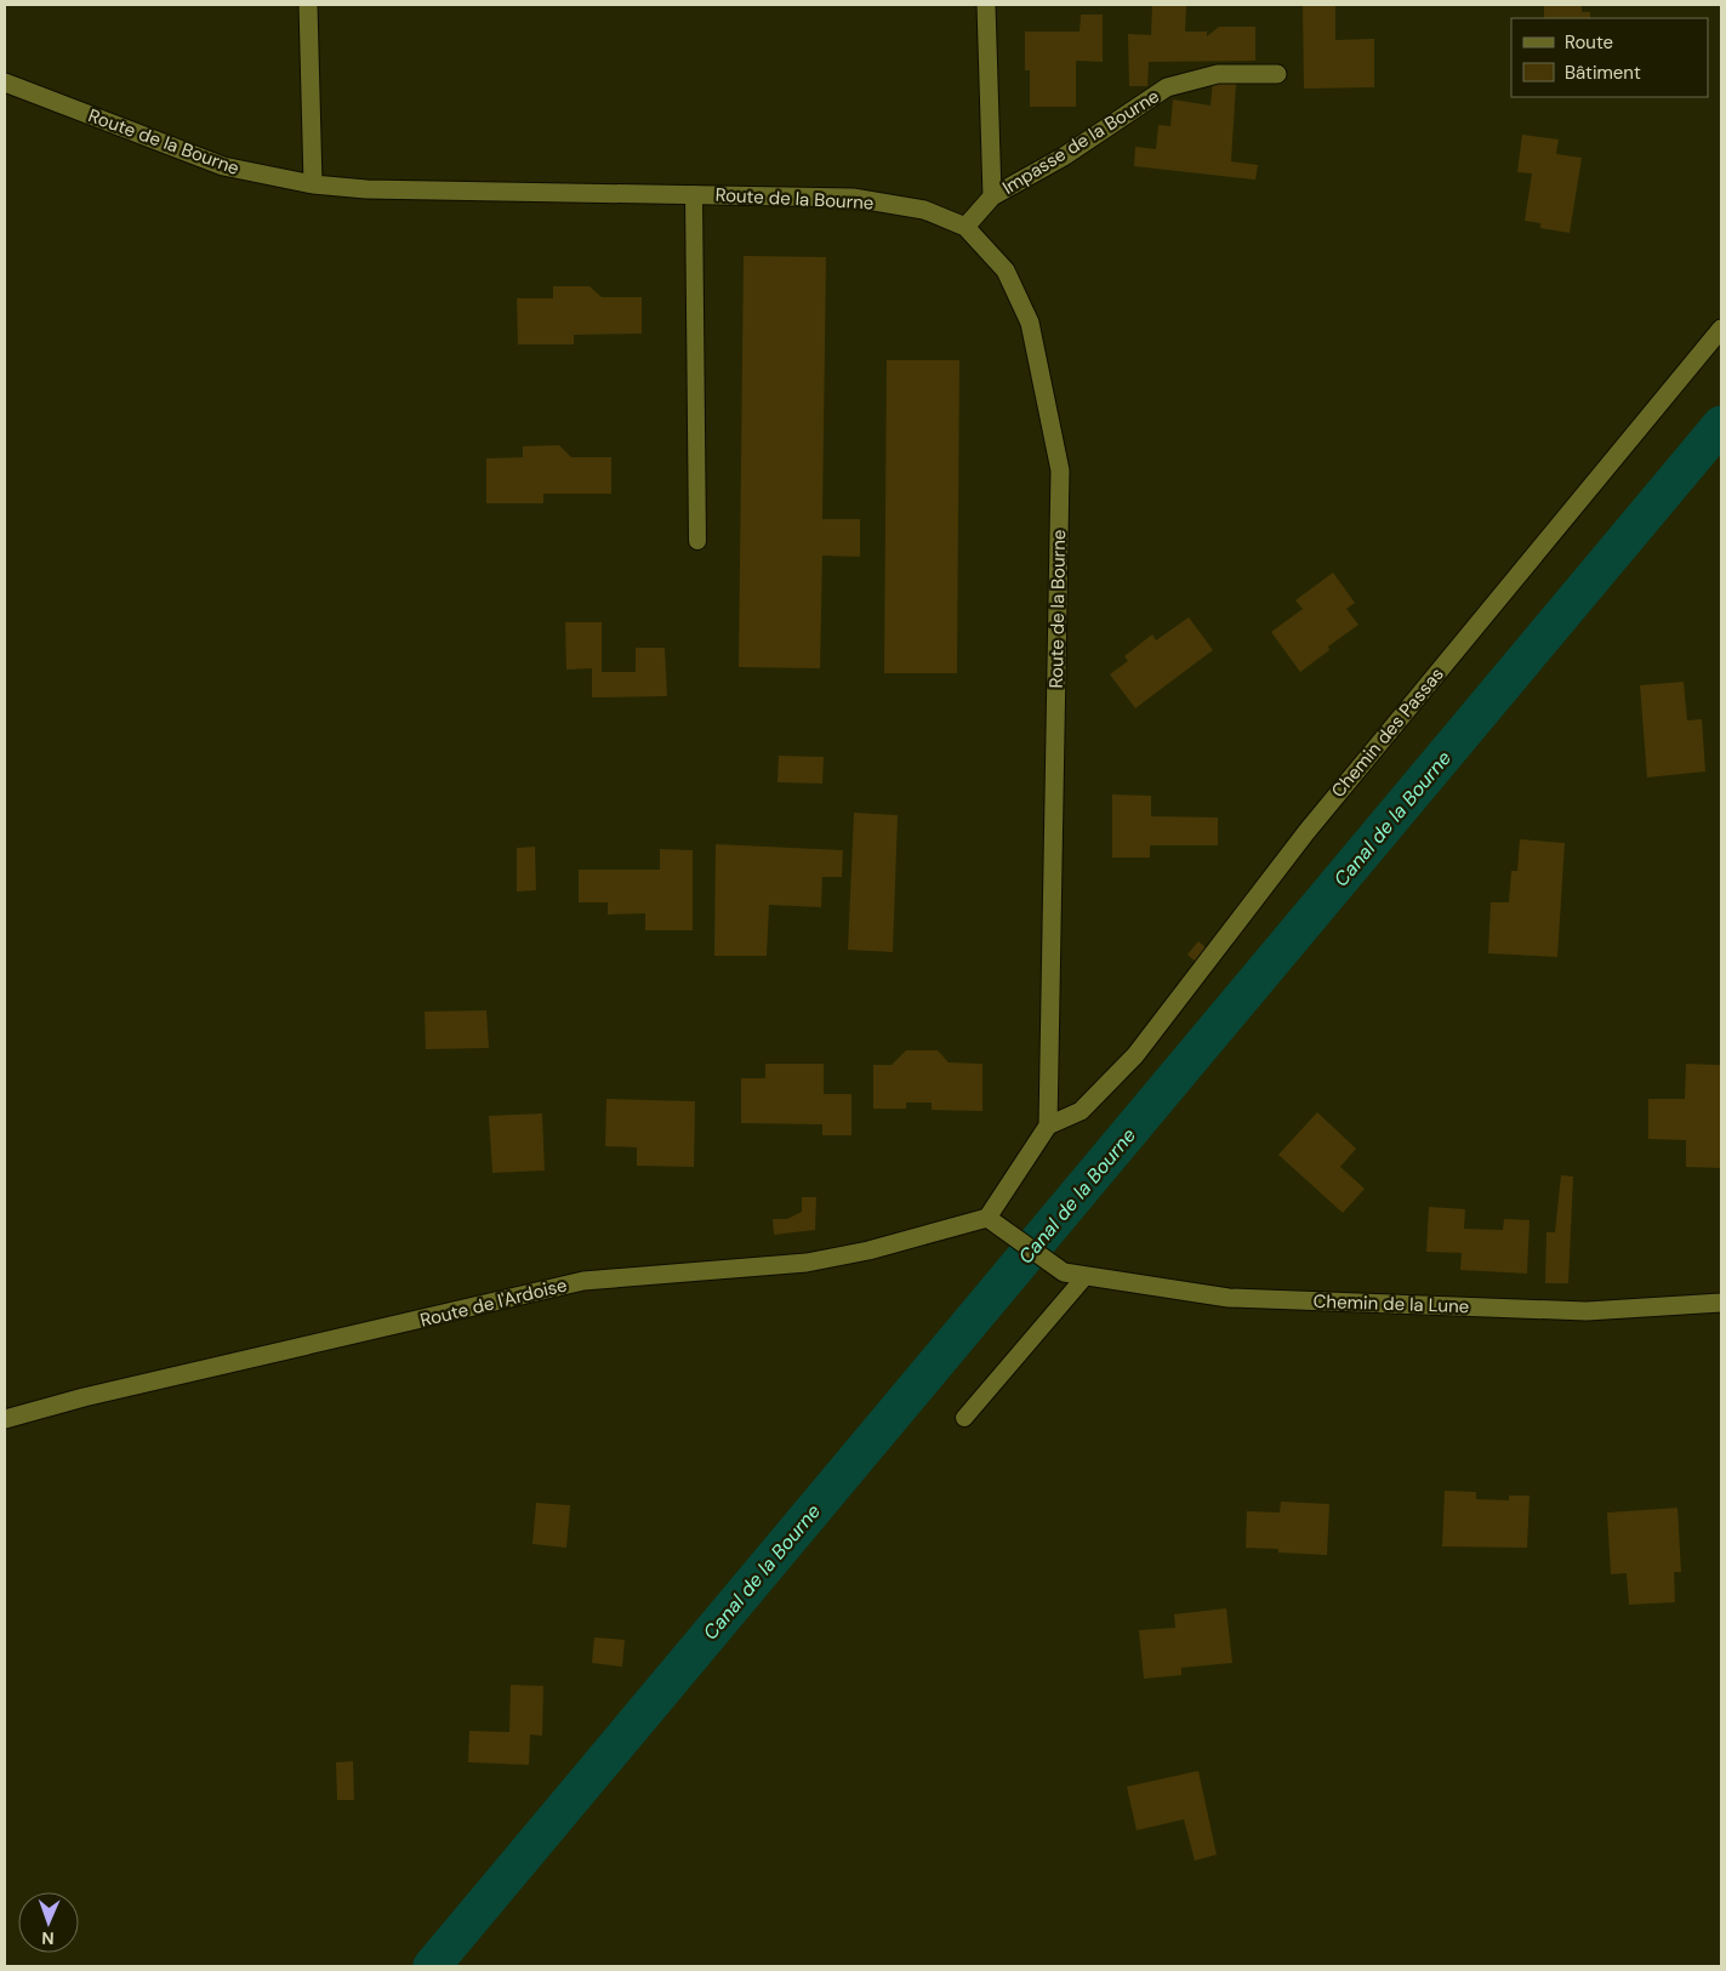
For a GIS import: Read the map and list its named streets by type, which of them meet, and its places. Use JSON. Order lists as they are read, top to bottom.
{
  "streets": {
    "street": [
      "Route de la Bourne",
      "Impasse de la Bourne",
      "Chemin des Passas",
      "Route de l'Ardoise",
      "Chemin de la Lune"
    ]
  },
  "crossings": [
    ["Route de la Bourne", "Impasse de la Bourne"],
    ["Route de la Bourne", "Chemin des Passas"],
    ["Route de l'Ardoise", "Chemin de la Lune"]
  ],
  "water": ["Canal de la Bourne"],
  "legend": ["Route", "Bâtiment"],
  "north": "bottom"
}
